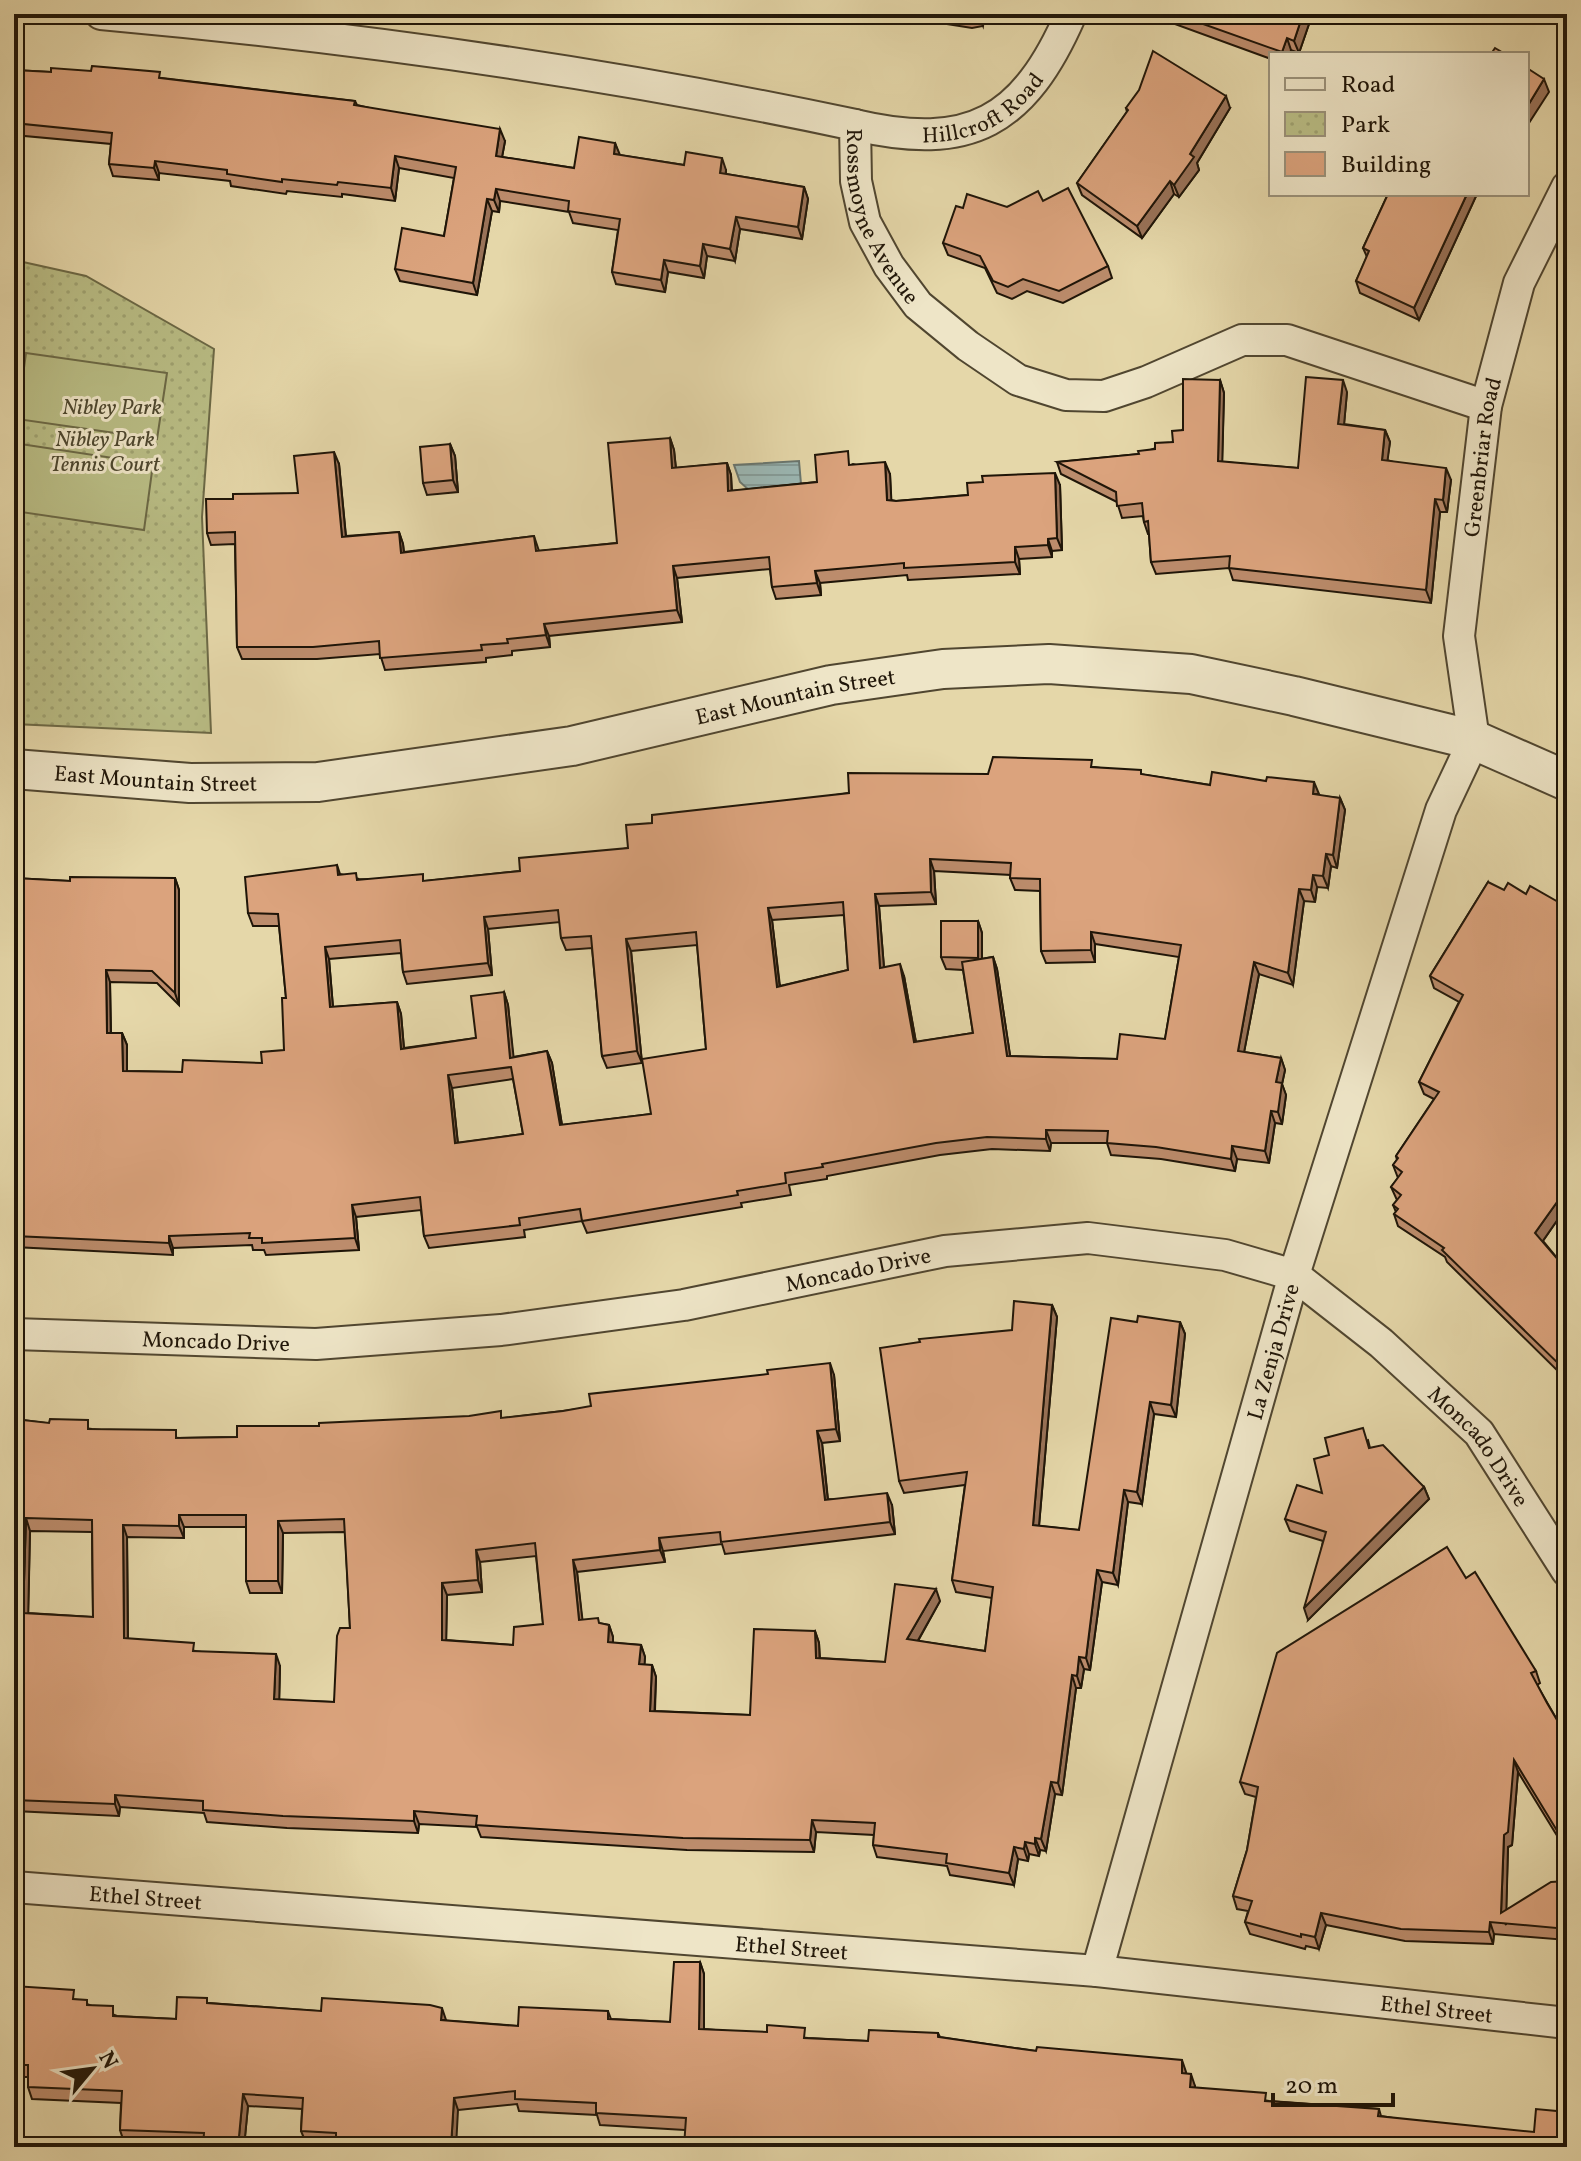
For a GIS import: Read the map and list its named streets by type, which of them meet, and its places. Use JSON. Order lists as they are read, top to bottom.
{
  "streets": {
    "street": [
      "Hillcroft Road",
      "Rossmoyne Avenue",
      "Greenbriar Road",
      "East Mountain Street",
      "Moncado Drive",
      "La Zenja Drive",
      "Ethel Street"
    ]
  },
  "crossings": [
    ["Hillcroft Road", "Rossmoyne Avenue"],
    ["Rossmoyne Avenue", "Greenbriar Road"],
    ["Greenbriar Road", "East Mountain Street"],
    ["Greenbriar Road", "La Zenja Drive"],
    ["East Mountain Street", "La Zenja Drive"],
    ["Moncado Drive", "La Zenja Drive"],
    ["La Zenja Drive", "Ethel Street"]
  ],
  "parks": ["Nibley Park", "Nibley Park Tennis Court"],
  "legend": ["Road", "Park", "Building"],
  "scale_bar": "20 m",
  "north": "top right"
}
